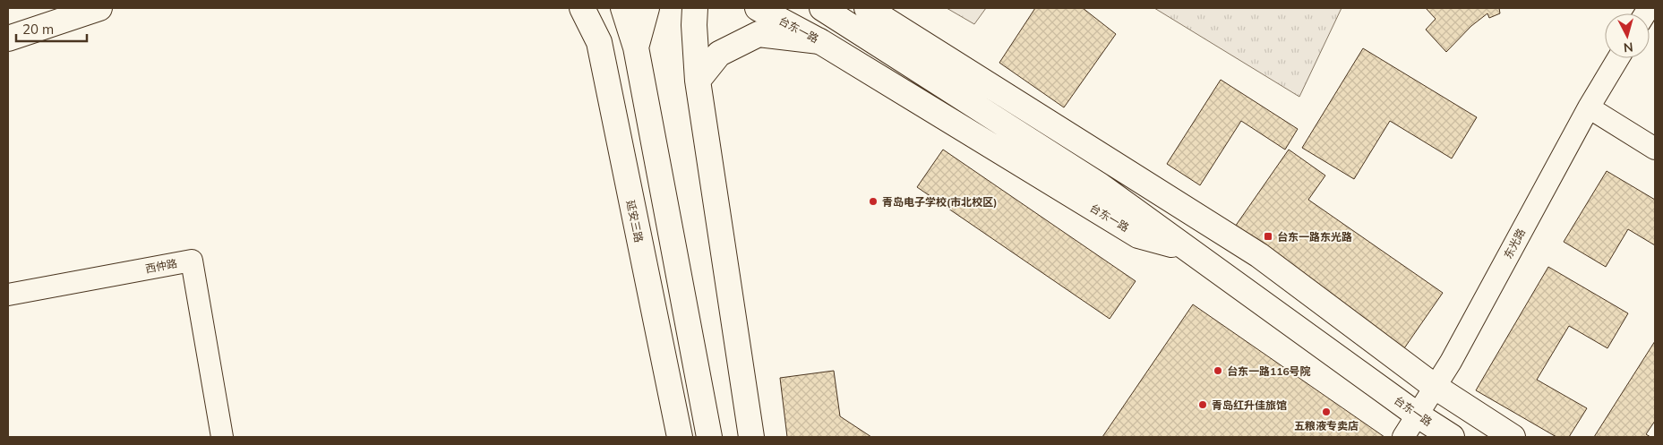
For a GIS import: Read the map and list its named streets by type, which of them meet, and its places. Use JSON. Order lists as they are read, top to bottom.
{
  "streets": {
    "main road": ["台东一路", "延安三路"],
    "street": ["东光路", "西仲路"]
  },
  "crossings": [
    ["台东一路", "东光路"]
  ],
  "places": {
    "other": [
      "青岛电子学校(市北校区)",
      "台东一路116号院",
      "青岛红升佳旅馆",
      "五粮液专卖店"
    ],
    "transit": ["台东一路东光路"]
  },
  "scale_bar": "20 m",
  "north": "bottom"
}
